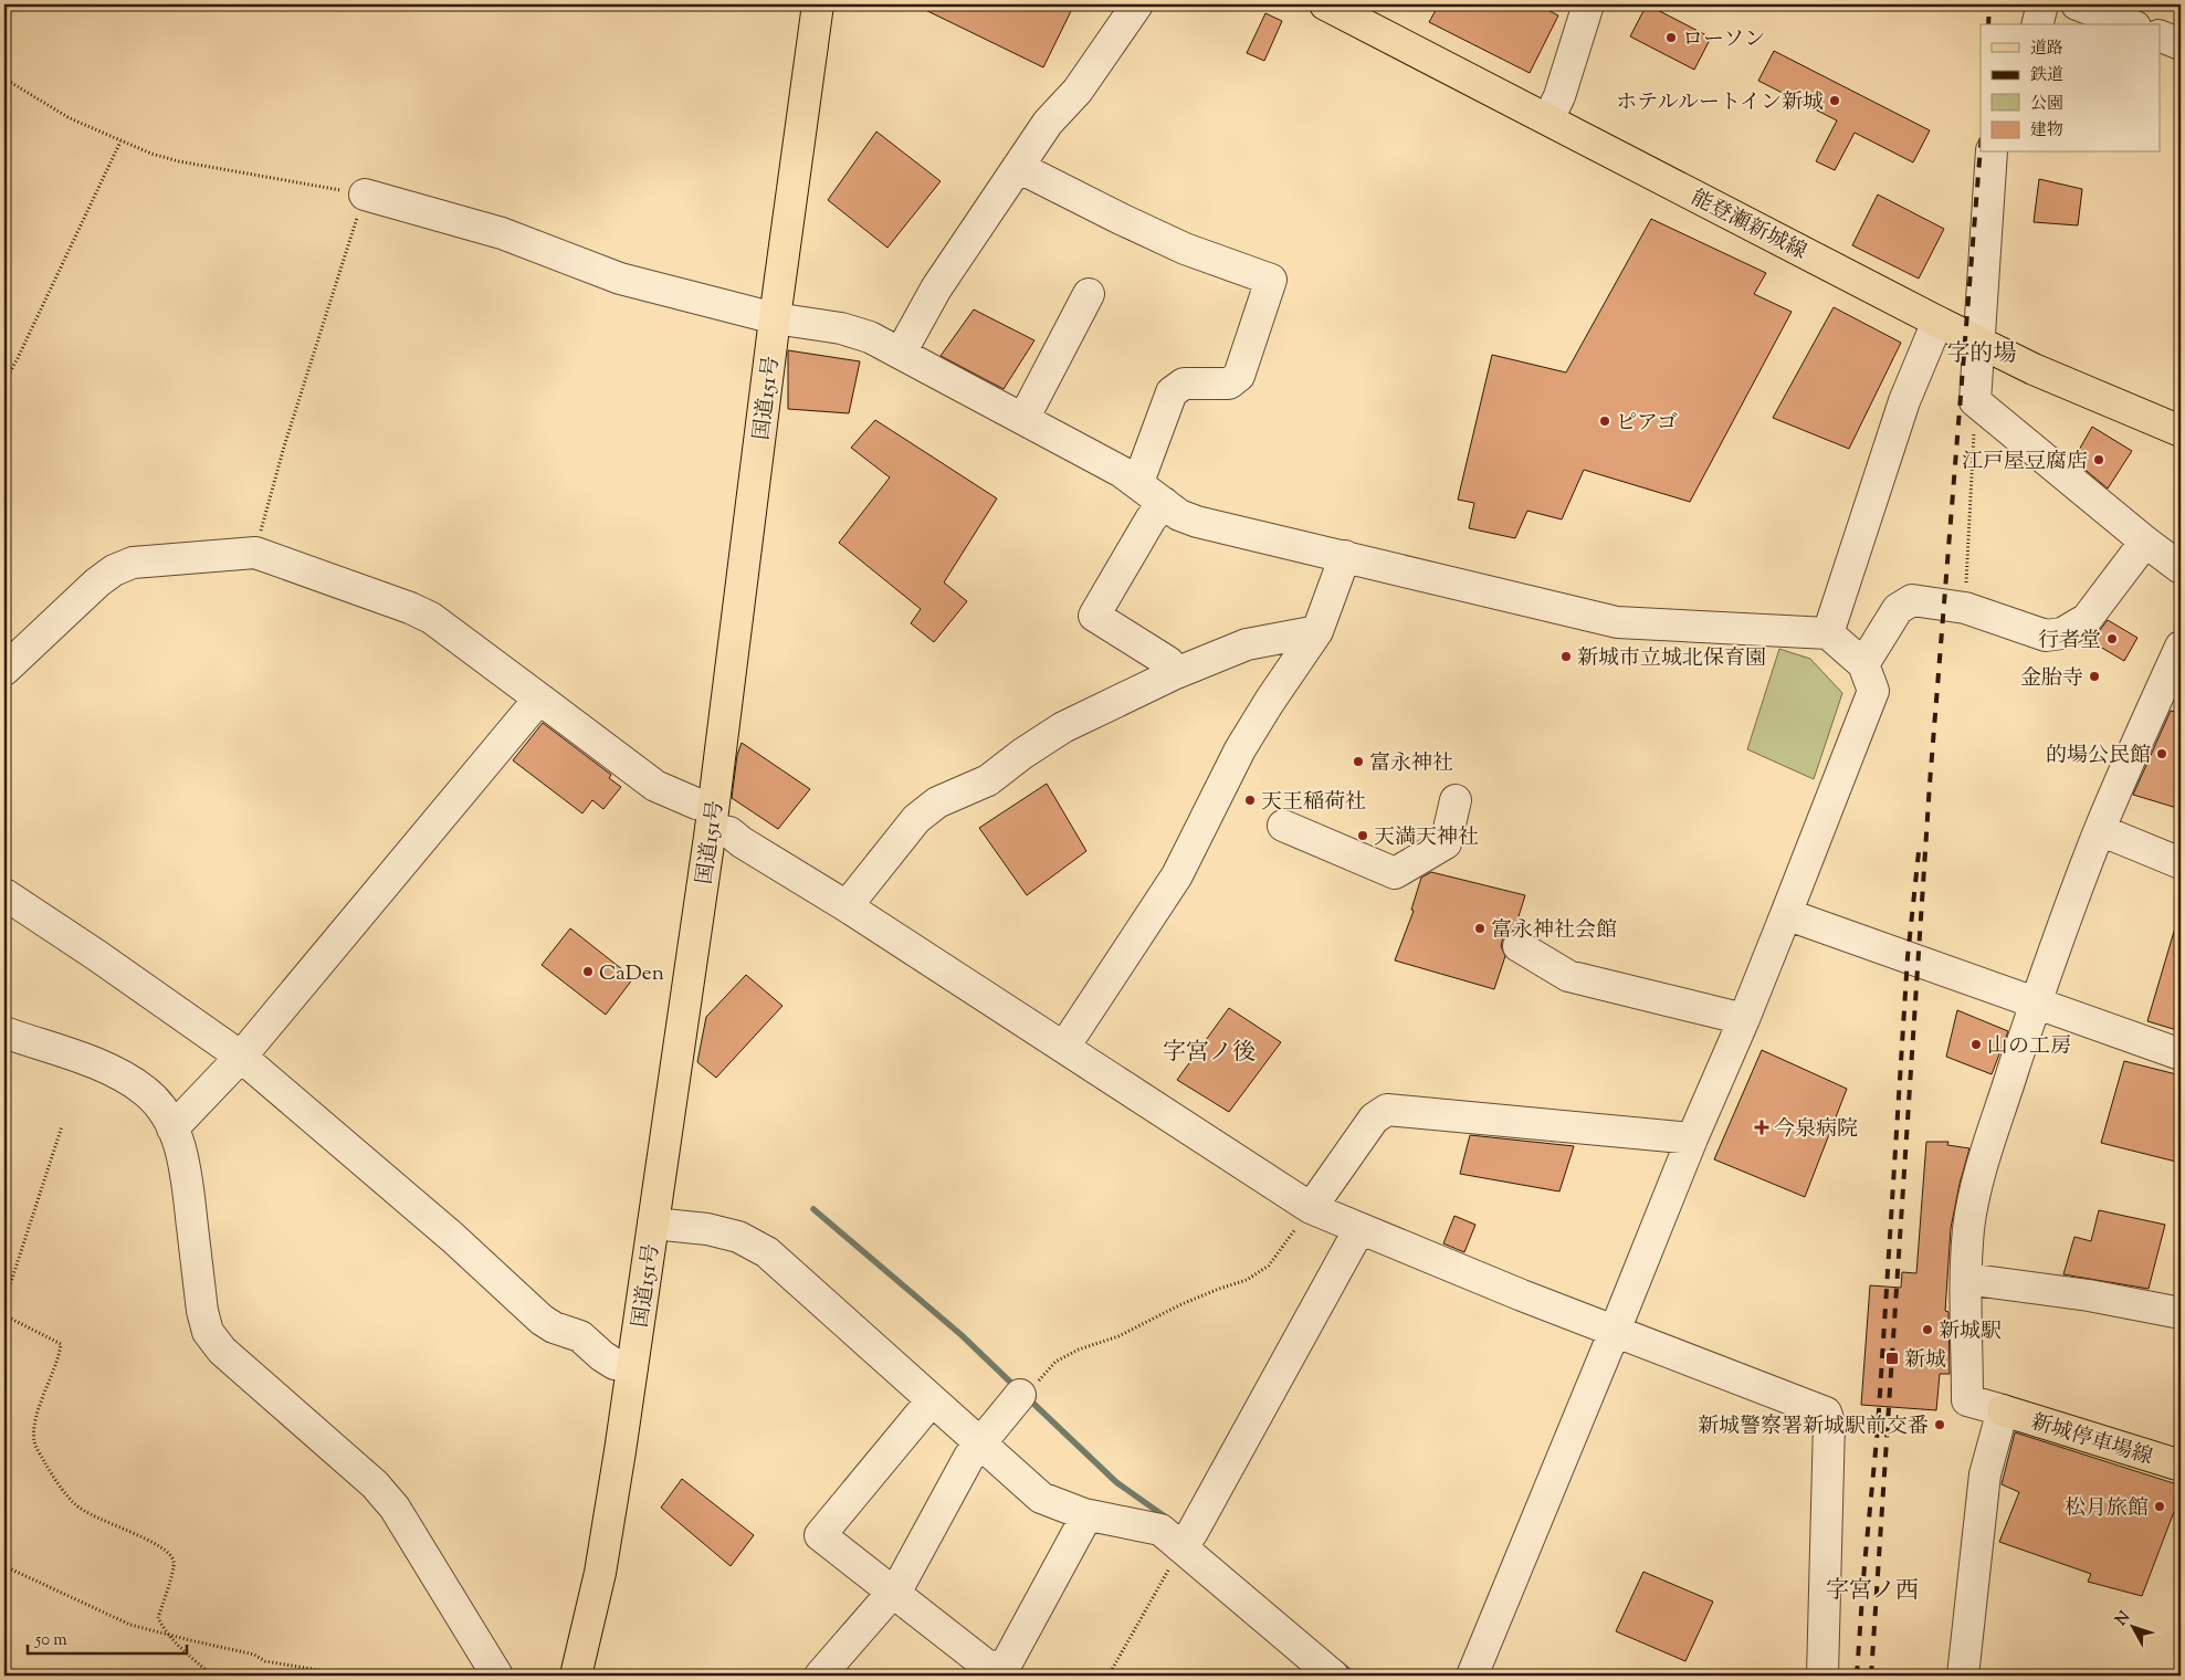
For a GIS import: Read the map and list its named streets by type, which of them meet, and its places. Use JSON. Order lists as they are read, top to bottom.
{
  "streets": {
    "main road": ["能登瀬新城線", "国道151号", "新城停車場線"]
  },
  "districts": ["字的場", "字宮ノ後", "字宮ノ西"],
  "places": {
    "other": [
      "ローソン",
      "ホテルルートイン新城",
      "ピアゴ",
      "江戸屋豆腐店",
      "行者堂",
      "新城市立城北保育園",
      "金胎寺",
      "的場公民館",
      "富永神社",
      "天王稲荷社",
      "天満天神社",
      "富永神社会館",
      "CaDen",
      "山の工房",
      "新城駅",
      "新城警察署新城駅前交番",
      "松月旅館"
    ],
    "health": ["今泉病院"],
    "transit": ["新城"]
  },
  "legend": [
    "道路",
    "鉄道",
    "公園",
    "建物"
  ],
  "scale_bar": "50 m",
  "north": "top left"
}
